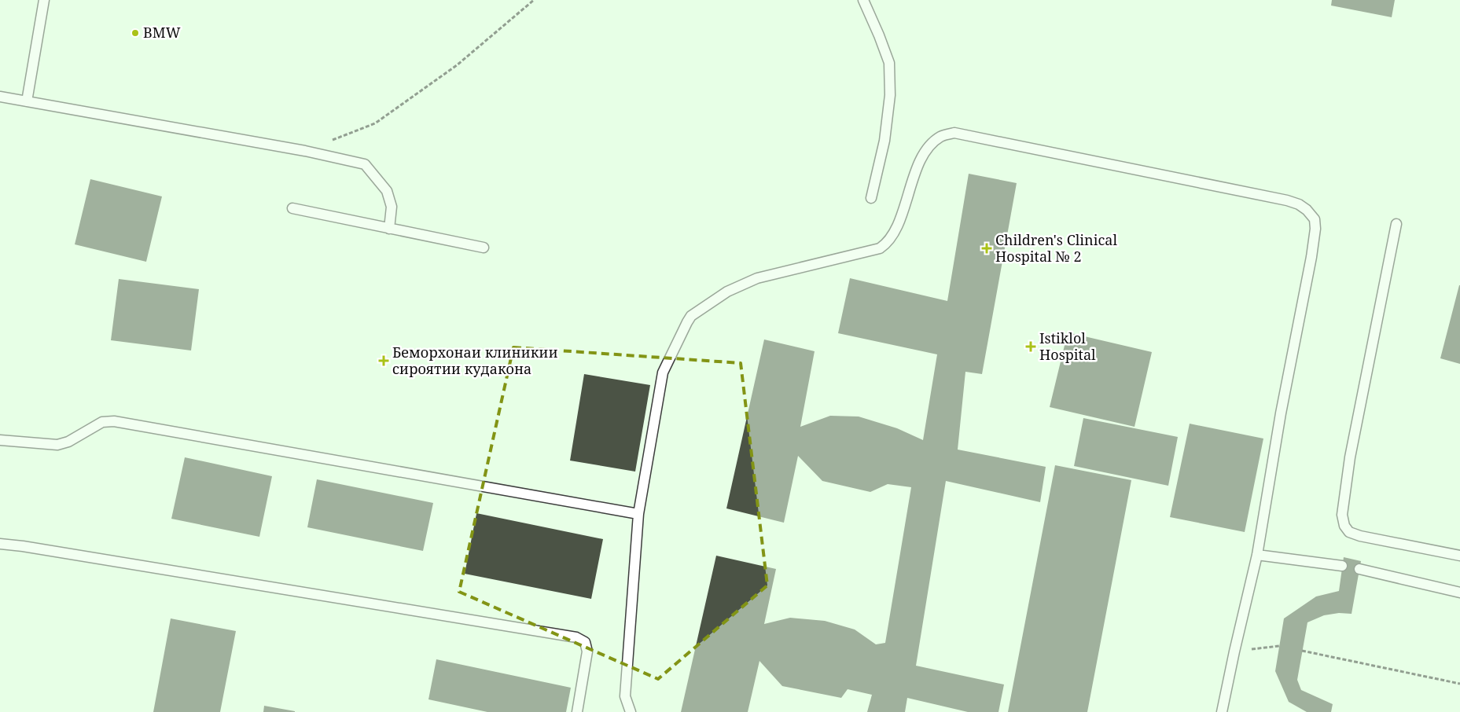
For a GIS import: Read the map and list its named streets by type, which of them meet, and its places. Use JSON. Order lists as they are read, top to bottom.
{
  "places": {
    "other": ["BMW"],
    "health": ["Children's Clinical Hospital № 2", "Istiklol Hospital", "Беморхонаи клиникии сироятии кудакона"]
  }
}
